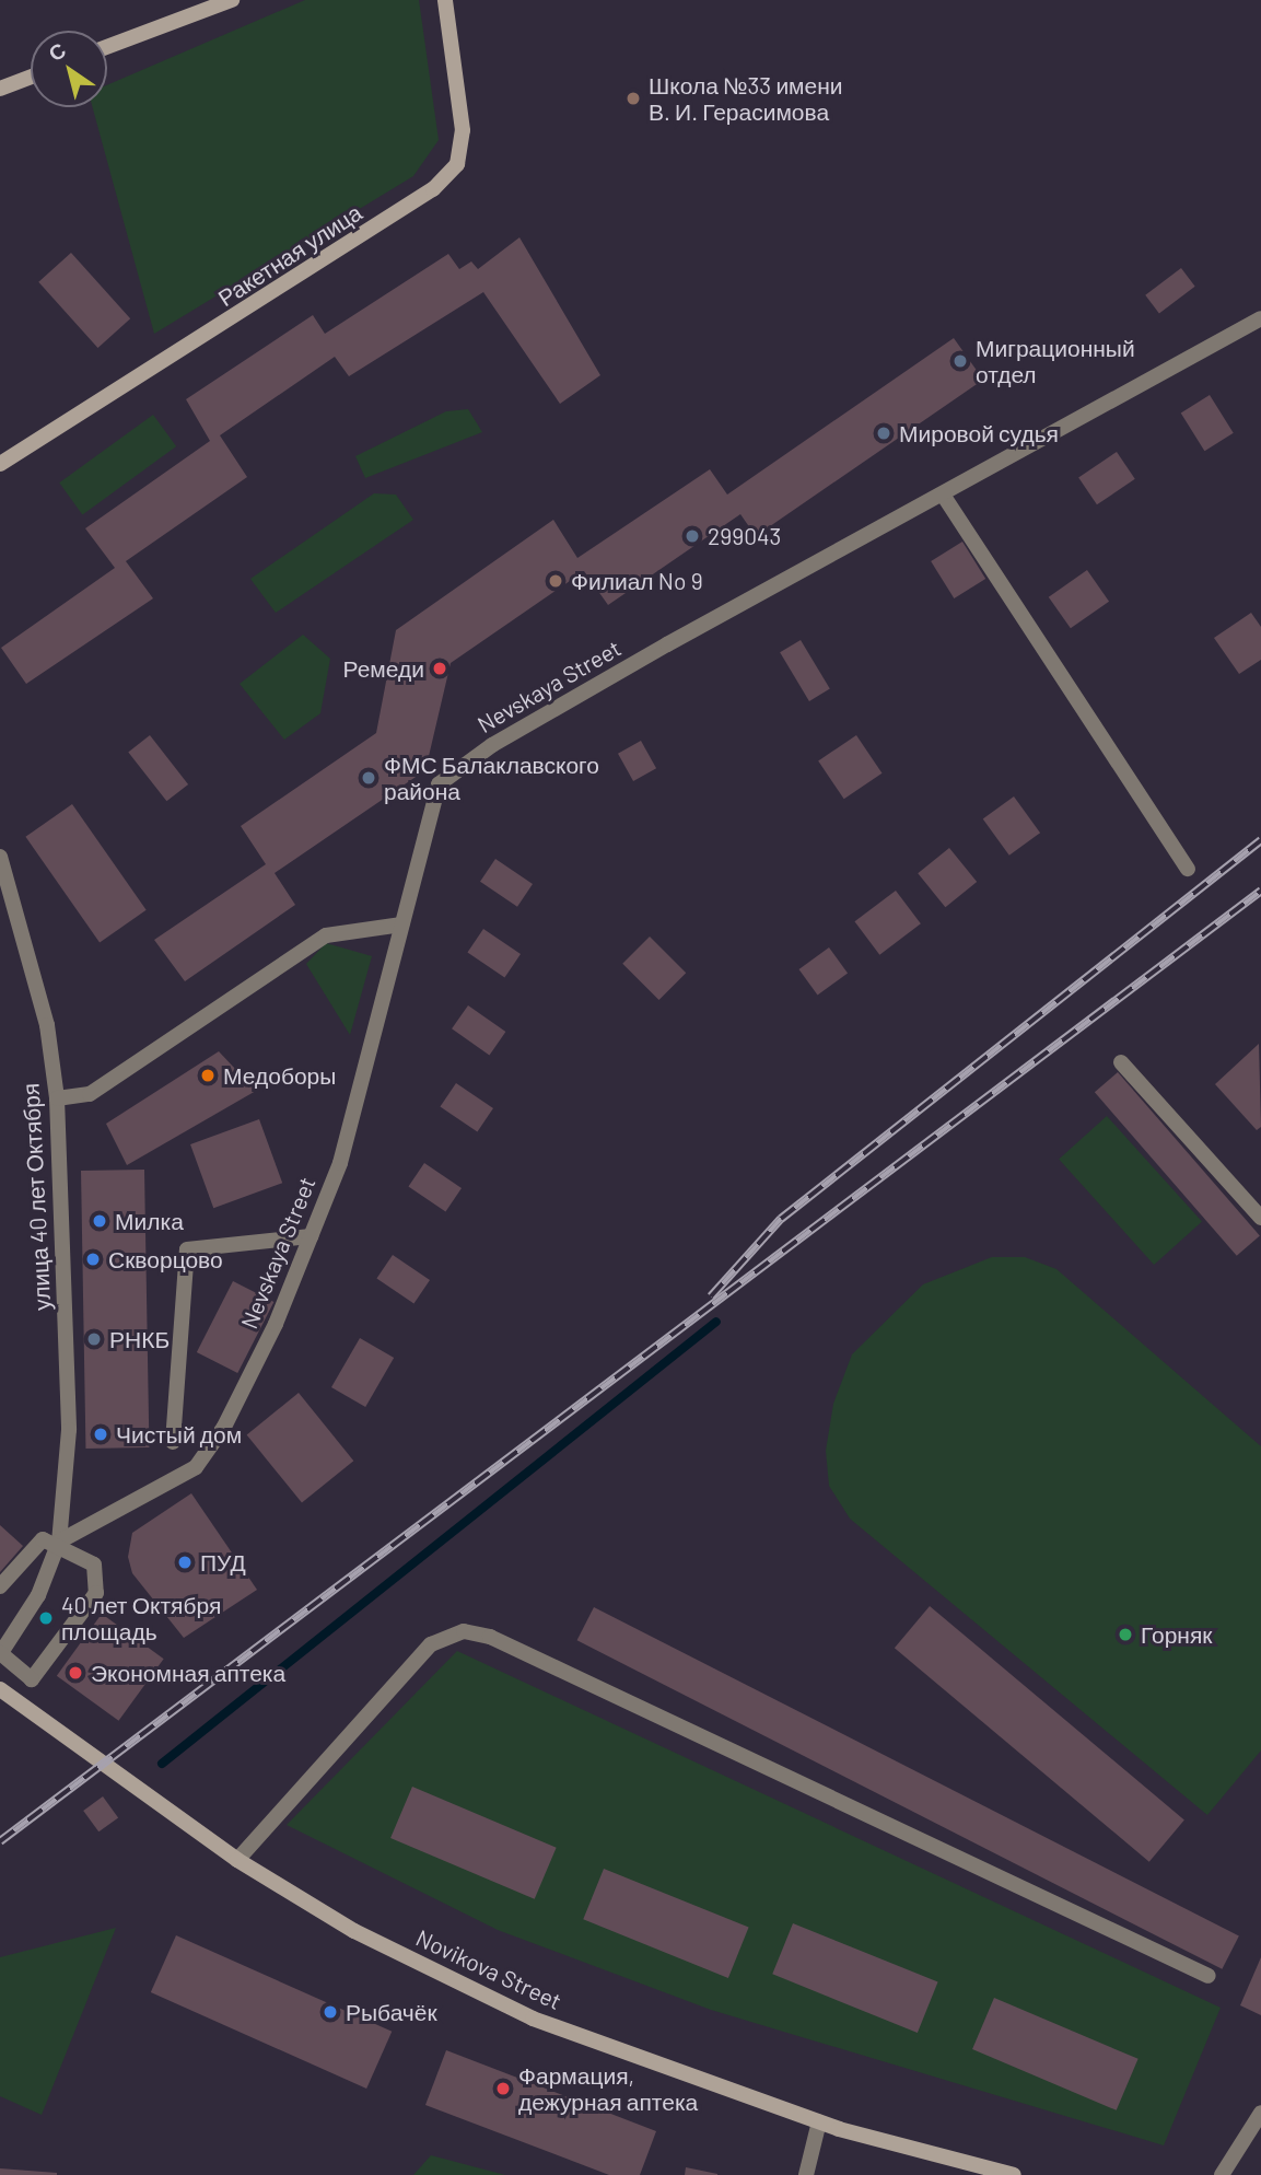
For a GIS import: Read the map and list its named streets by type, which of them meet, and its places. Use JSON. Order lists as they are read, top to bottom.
{
  "streets": {
    "main road": ["Ракетная улица", "Novikova Street"],
    "street": ["Nevskaya Street", "улица 40 лет Октября"]
  },
  "crossings": [
    ["Nevskaya Street", "улица 40 лет Октября"]
  ],
  "places": [
    "Школа №33 имени В. И. Герасимова",
    "Миграционный отдел",
    "Мировой судья",
    "299043",
    "Филиал No 9",
    "Ремеди",
    "ФМС Балаклавского района",
    "Медоборы",
    "Милка",
    "Скворцово",
    "РНКБ",
    "Чистый дом",
    "ПУД",
    "40 лет Октября площадь",
    "Горняк",
    "Экономная аптека",
    "Рыбачёк",
    "Фармация, дежурная аптека"
  ],
  "north": "top left"
}
